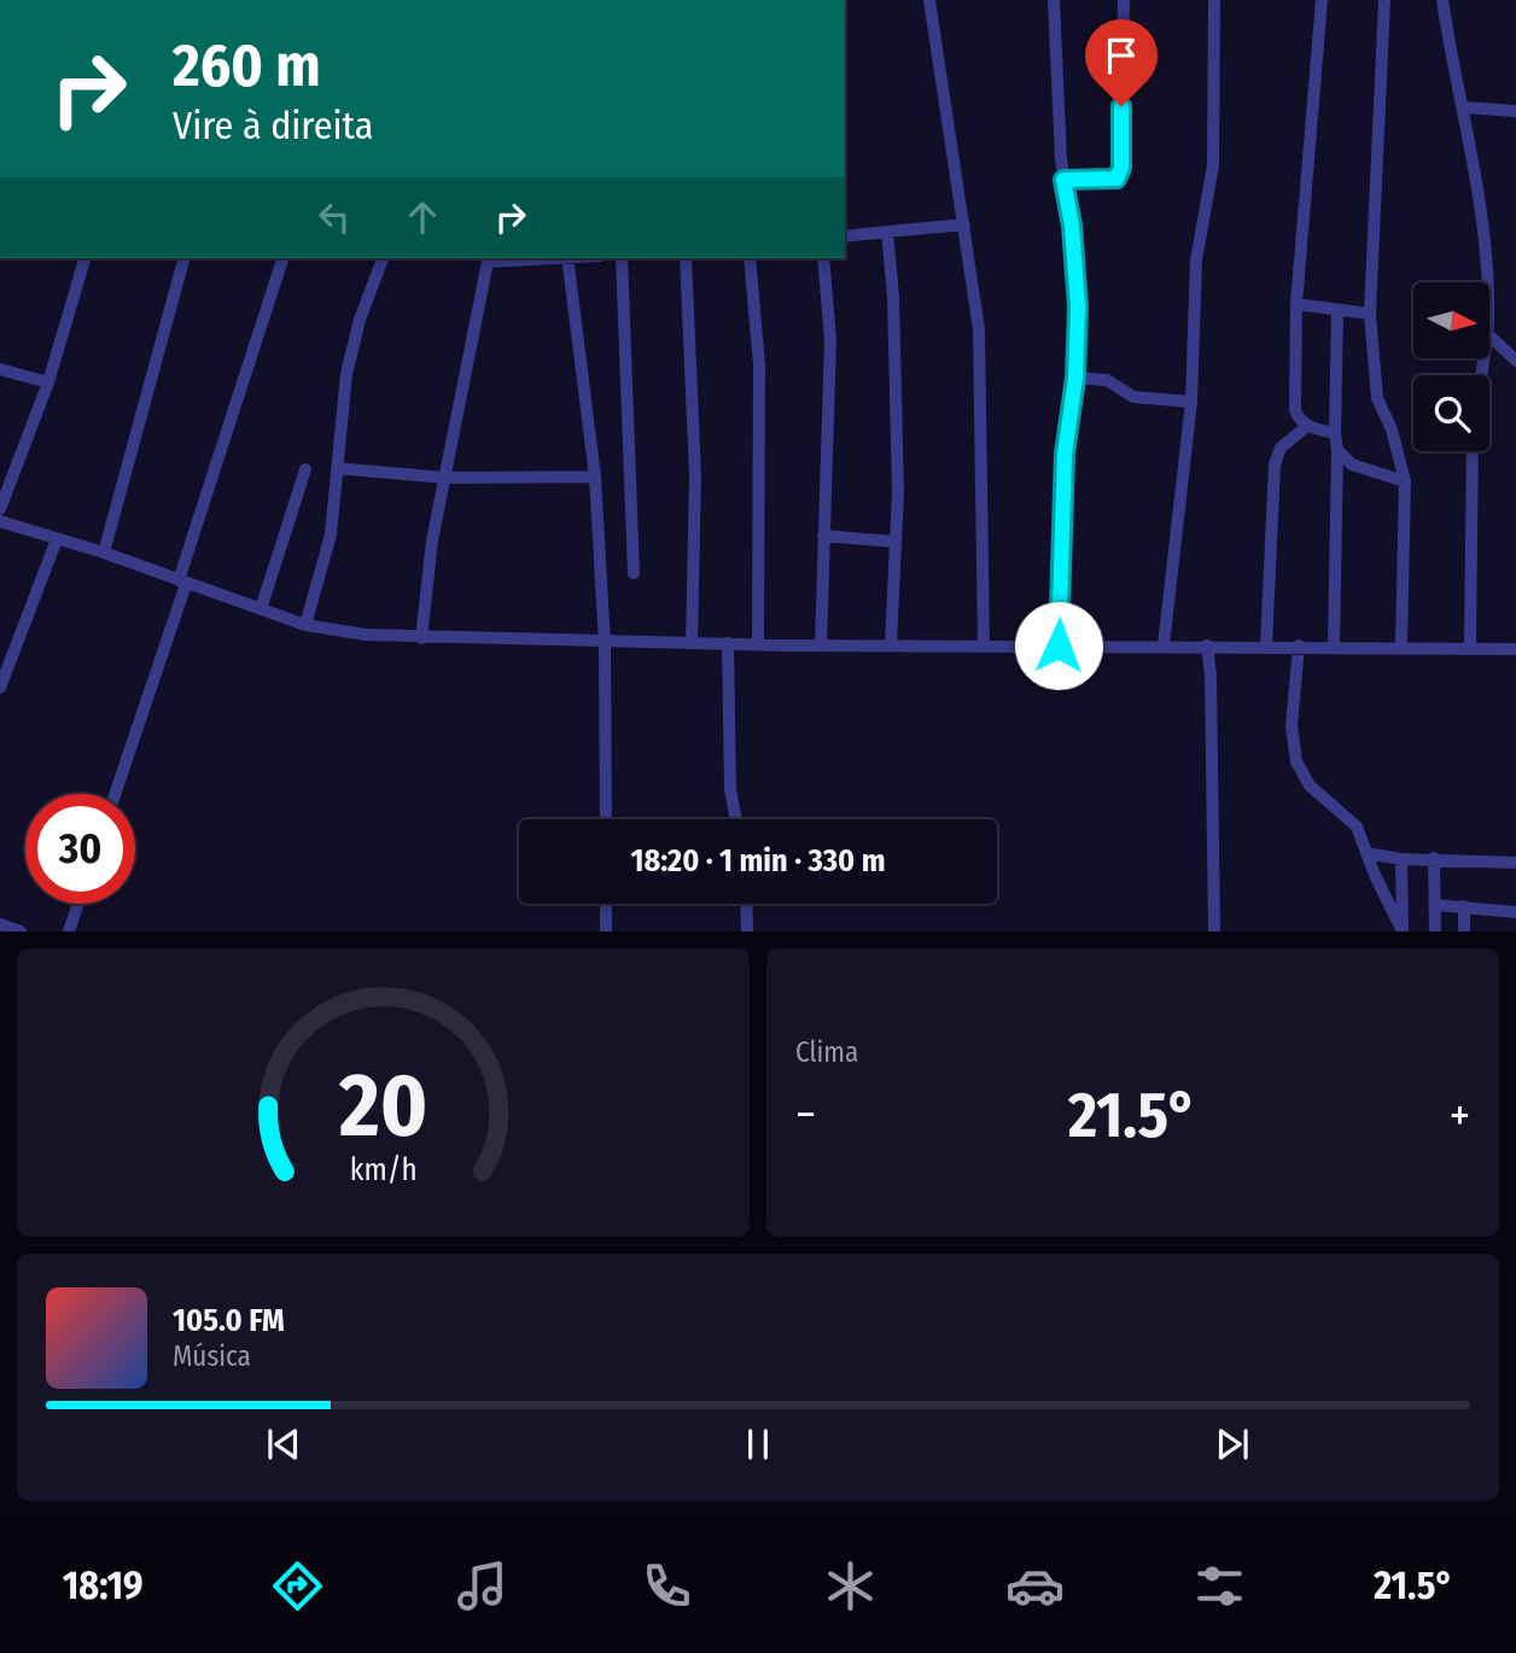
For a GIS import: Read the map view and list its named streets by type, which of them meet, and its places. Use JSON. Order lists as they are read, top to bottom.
{
  "north": "right",
  "page": {
    "turn": ["260 m", "Vire à direita"],
    "limit": "30",
    "trip": "18:20 · 1 min · 330 m",
    "tile": "Clima",
    "heat": ["−", "21.5°", "+"],
    "song": ["105.0 FM", "Música"],
    "tabs": ["18:19", "21.5°"],
    "gauge": ["20", "km/h"]
  }
}
